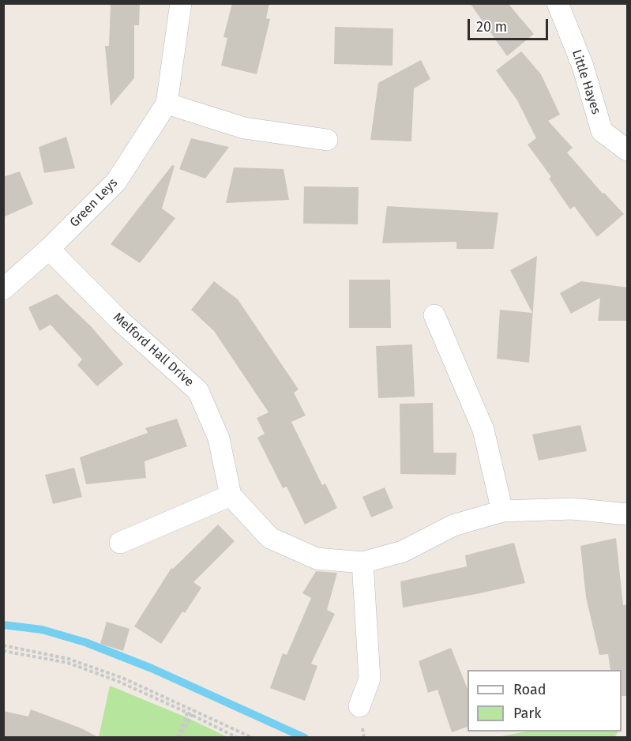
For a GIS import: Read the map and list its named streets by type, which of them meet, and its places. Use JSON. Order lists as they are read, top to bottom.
{
  "streets": {
    "street": ["Little Hayes", "Green Leys", "Melford Hall Drive"]
  },
  "crossings": [
    ["Green Leys", "Melford Hall Drive"]
  ],
  "legend": ["Road", "Park"],
  "scale_bar": "20 m"
}
